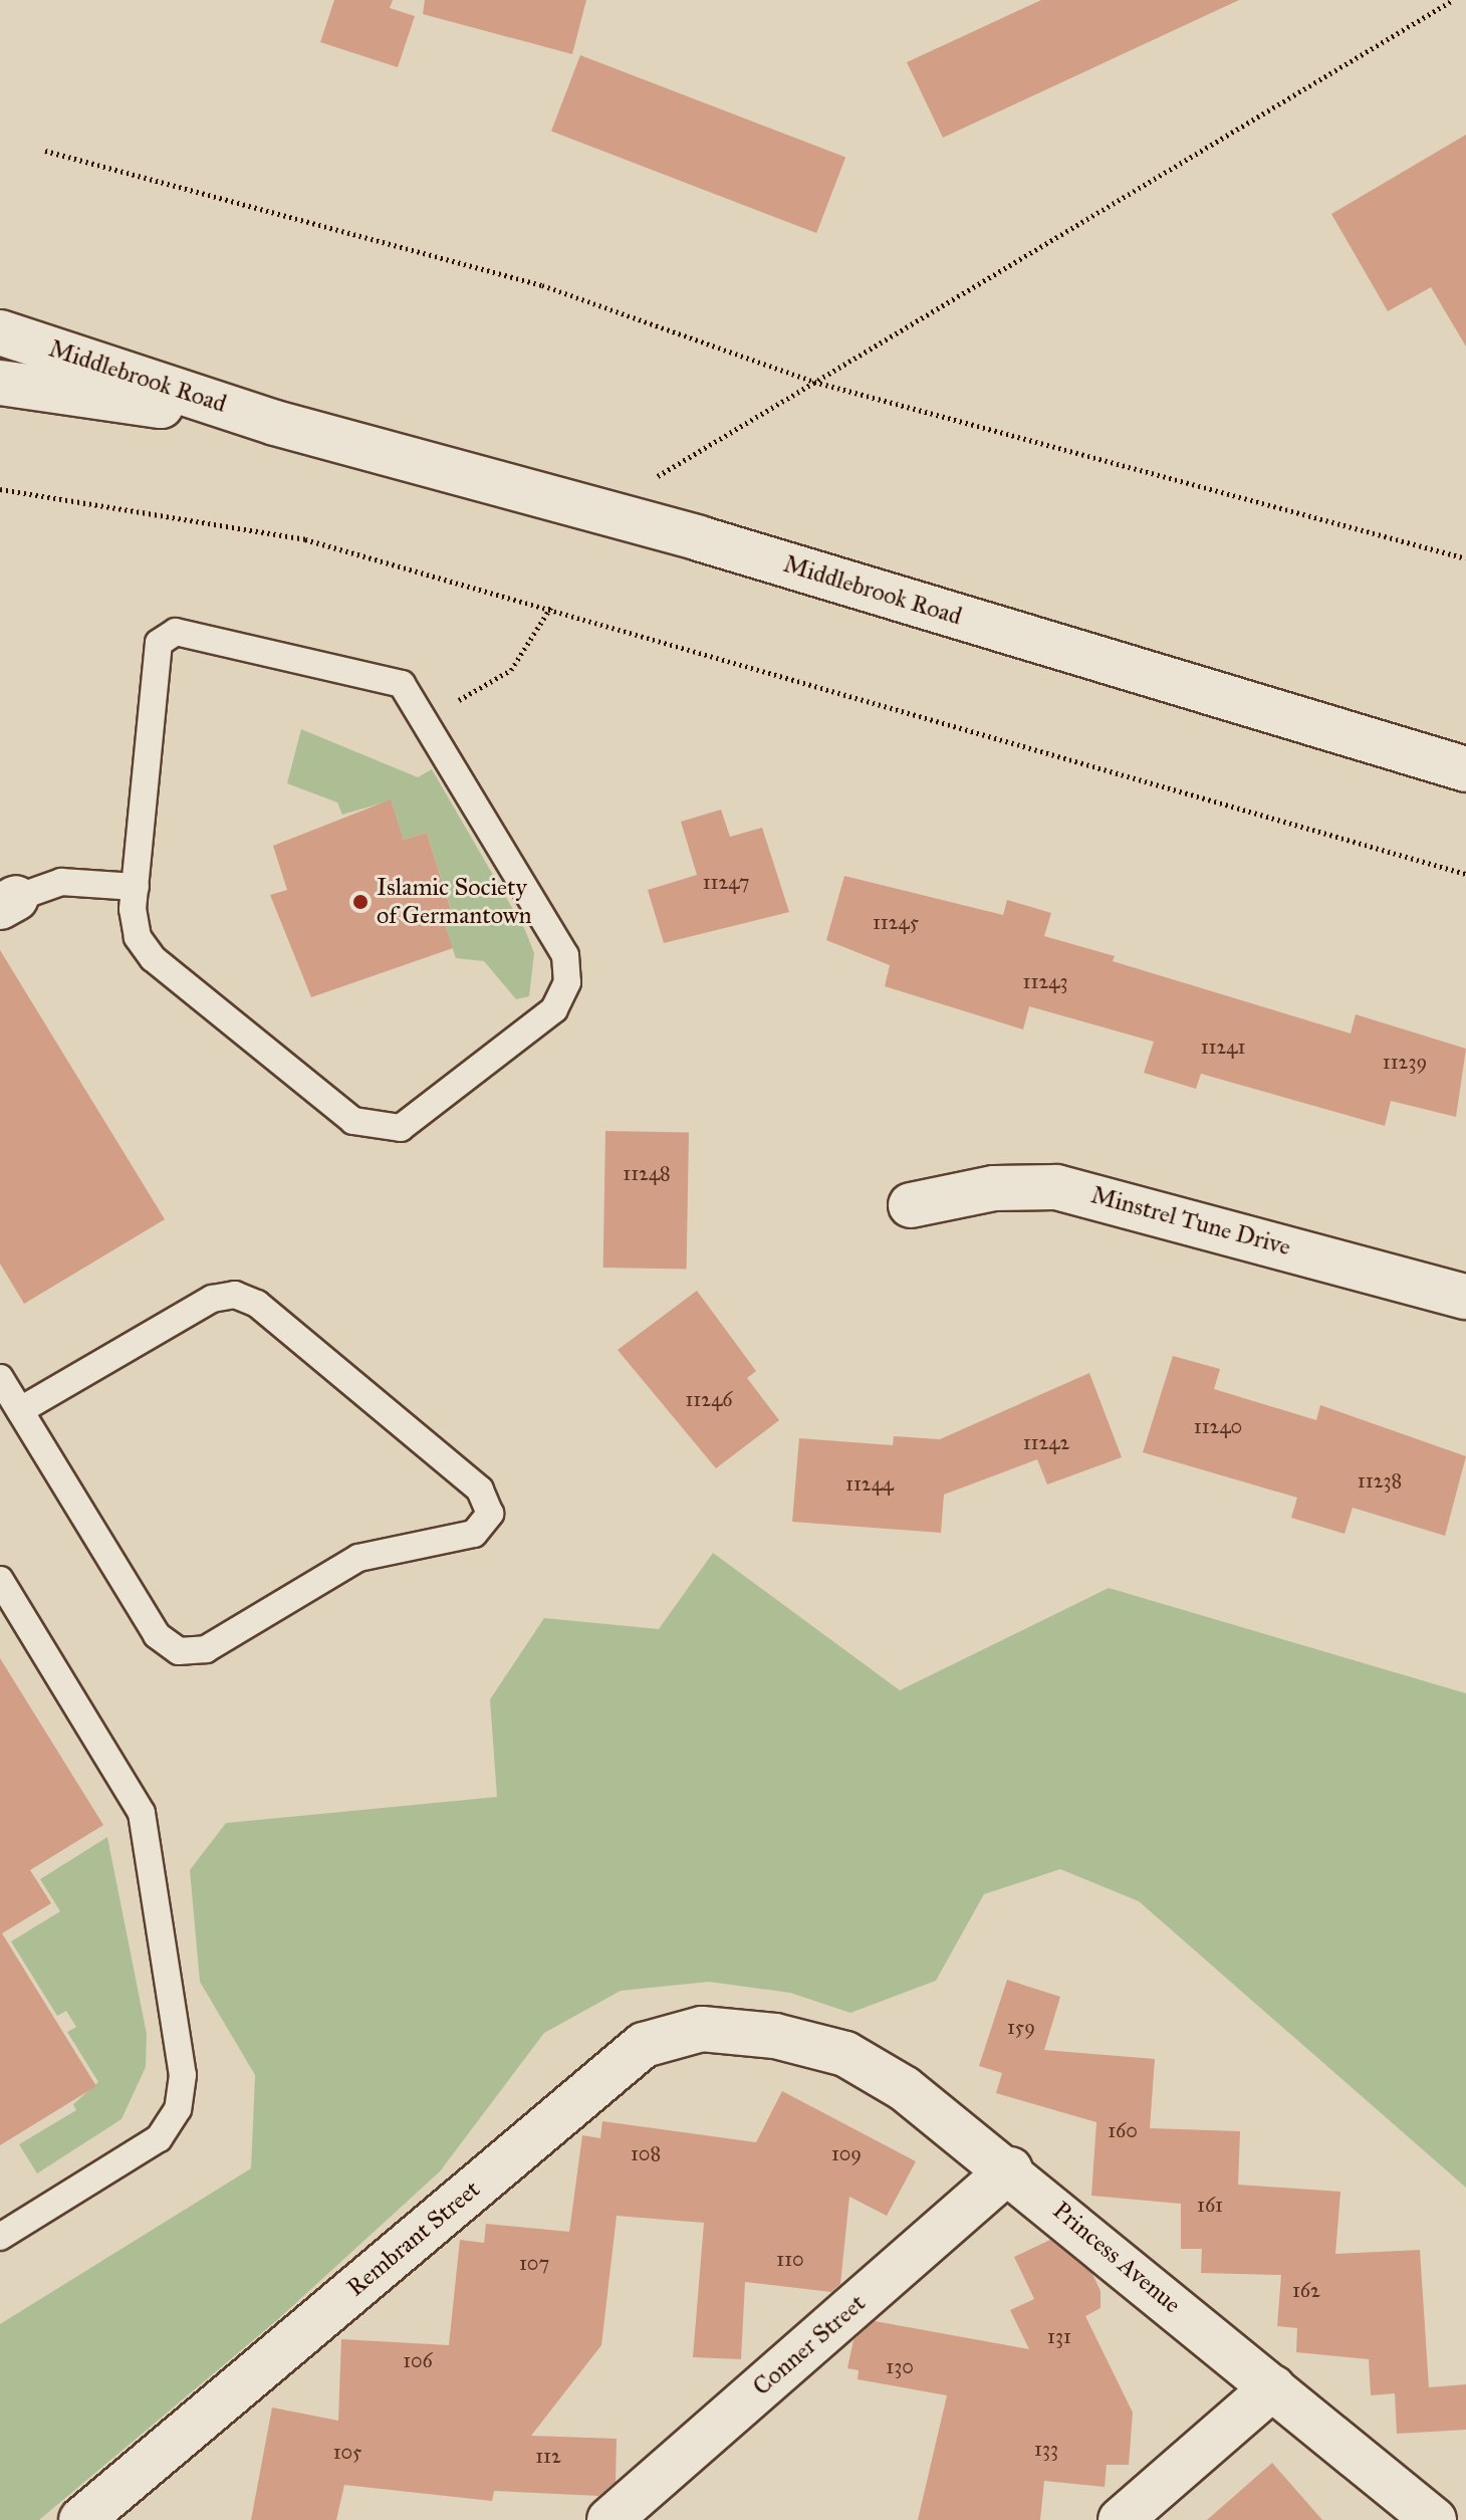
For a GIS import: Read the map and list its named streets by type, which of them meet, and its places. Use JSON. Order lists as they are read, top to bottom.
{
  "streets": {
    "street": [
      "Middlebrook Road",
      "Minstrel Tune Drive",
      "Rembrant Street",
      "Princess Avenue",
      "Conner Street"
    ]
  },
  "crossings": [
    ["Rembrant Street", "Princess Avenue"],
    ["Princess Avenue", "Conner Street"]
  ],
  "places": ["Islamic Society of Germantown"],
  "house_numbers": [
    "11247",
    "11245",
    "11243",
    "11241",
    "11239",
    "11248",
    "11246",
    "11240",
    "11242",
    "11238",
    "11244",
    "159",
    "160",
    "108",
    "109",
    "161",
    "110",
    "107",
    "162",
    "131",
    "106",
    "130",
    "133",
    "105",
    "112"
  ]
}
